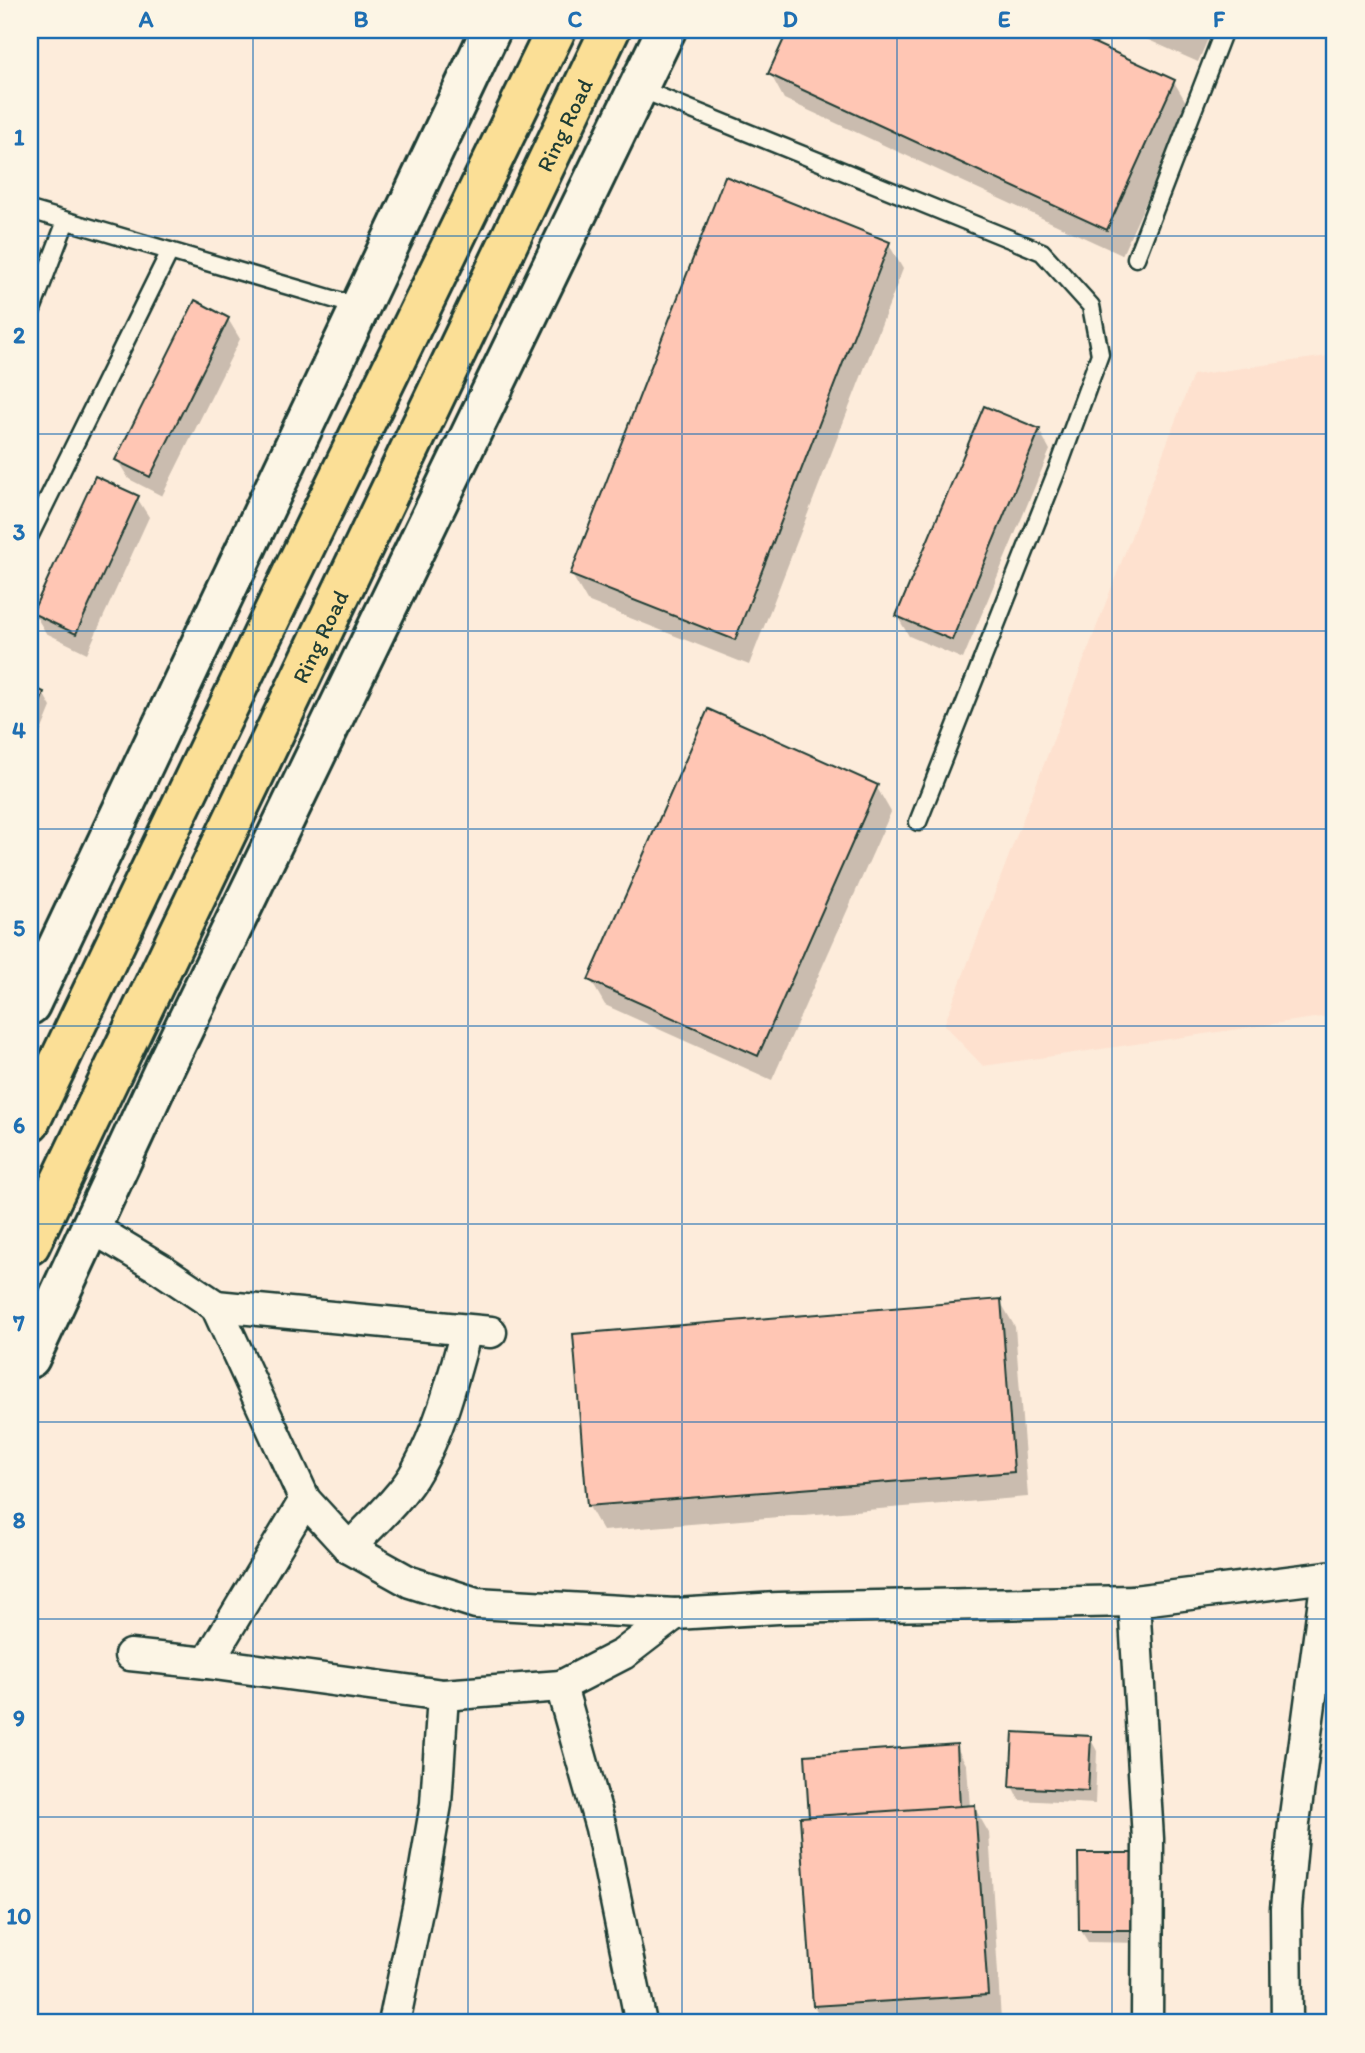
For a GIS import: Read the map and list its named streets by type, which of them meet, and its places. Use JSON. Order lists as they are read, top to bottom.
{
  "streets": {
    "highway": ["Ring Road"]
  },
  "grid": {
    "columns": [
      "A",
      "B",
      "C",
      "D",
      "E",
      "F"
    ],
    "rows": [
      "1",
      "2",
      "3",
      "4",
      "5",
      "6",
      "7",
      "8",
      "9",
      "10"
    ]
  }
}
